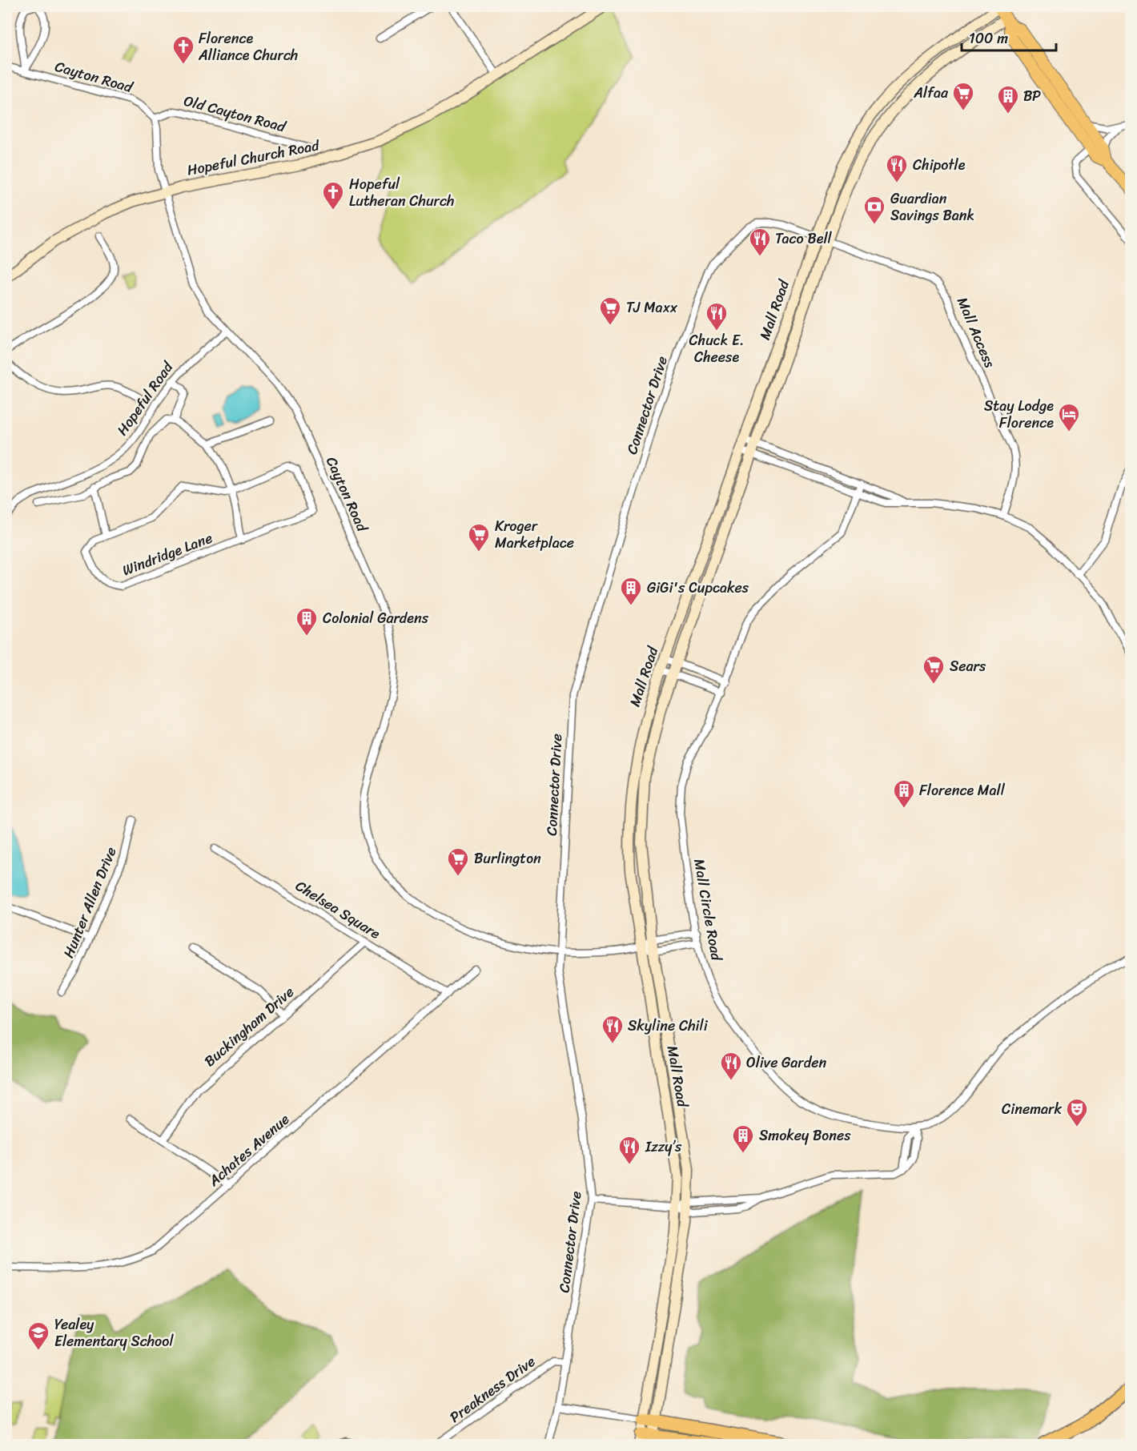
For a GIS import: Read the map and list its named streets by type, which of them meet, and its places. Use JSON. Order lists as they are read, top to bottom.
{
  "streets": {
    "main road": ["Hopeful Church Road", "Mall Road"],
    "street": [
      "Cayton Road",
      "Old Cayton Road",
      "Mall Access",
      "Hopeful Road",
      "Connector Drive",
      "Windridge Lane",
      "Hunter Allen Drive",
      "Chelsea Square",
      "Mall Circle Road",
      "Buckingham Drive",
      "Achates Avenue",
      "Preakness Drive"
    ]
  },
  "crossings": [
    ["Cayton Road", "Old Cayton Road"],
    ["Cayton Road", "Hopeful Church Road"],
    ["Cayton Road", "Mall Road"],
    ["Cayton Road", "Hopeful Road"],
    ["Cayton Road", "Connector Drive"],
    ["Mall Road", "Mall Access"],
    ["Mall Road", "Connector Drive"],
    ["Mall Access", "Connector Drive"],
    ["Connector Drive", "Preakness Drive"],
    ["Chelsea Square", "Buckingham Drive"],
    ["Chelsea Square", "Achates Avenue"]
  ],
  "places": {
    "church": ["Florence Alliance Church", "Hopeful Lutheran Church"],
    "supermarket": [
      "Alfaa",
      "TJ Maxx",
      "Kroger Marketplace",
      "Sears",
      "Burlington"
    ],
    "building": [
      "BP",
      "GiGi's Cupcakes",
      "Colonial Gardens",
      "Florence Mall",
      "Smokey Bones"
    ],
    "restaurant": [
      "Chipotle",
      "Taco Bell",
      "Chuck E. Cheese",
      "Skyline Chili",
      "Olive Garden",
      "Izzy’s"
    ],
    "bank": ["Guardian Savings Bank"],
    "hotel": ["Stay Lodge Florence"],
    "theatre": ["Cinemark"],
    "school or university": ["Yealey Elementary School"]
  },
  "scale_bar": "100 m"
}
